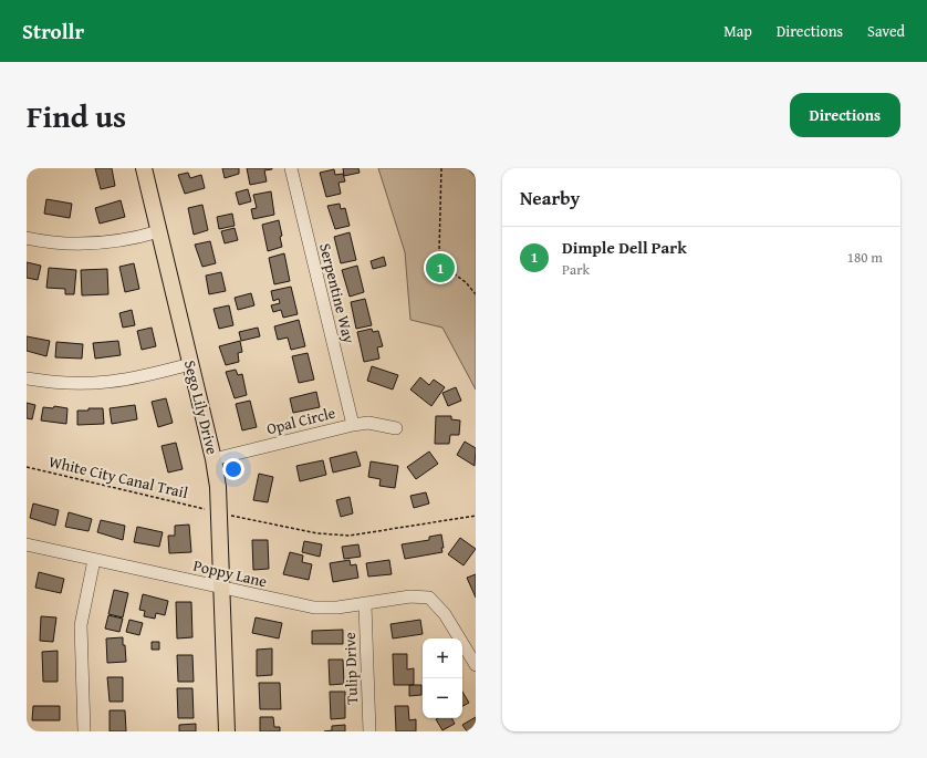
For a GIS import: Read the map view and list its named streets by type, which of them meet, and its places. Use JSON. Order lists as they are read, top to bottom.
{
  "streets": {
    "main road": ["Sego Lily Drive"],
    "street": [
      "Serpentine Way",
      "Opal Circle",
      "Poppy Lane",
      "Tulip Drive"
    ],
    "path": ["White City Canal Trail"]
  },
  "crossings": [
    ["Serpentine Way", "Opal Circle"],
    ["Sego Lily Drive", "Opal Circle"],
    ["Sego Lily Drive", "Poppy Lane"],
    ["Poppy Lane", "Tulip Drive"]
  ],
  "page": {
    "header": "Strollr",
    "nav": ["Map", "Directions", "Saved"],
    "title": "Find us",
    "buttons": "Directions",
    "heading": "Nearby",
    "list": [
      {
        "mark": "1",
        "name": "Dimple Dell Park",
        "note": "Park",
        "value": "180 m"
      }
    ],
    "pins": "1",
    "map_buttons": ["+", "−"]
  }
}
